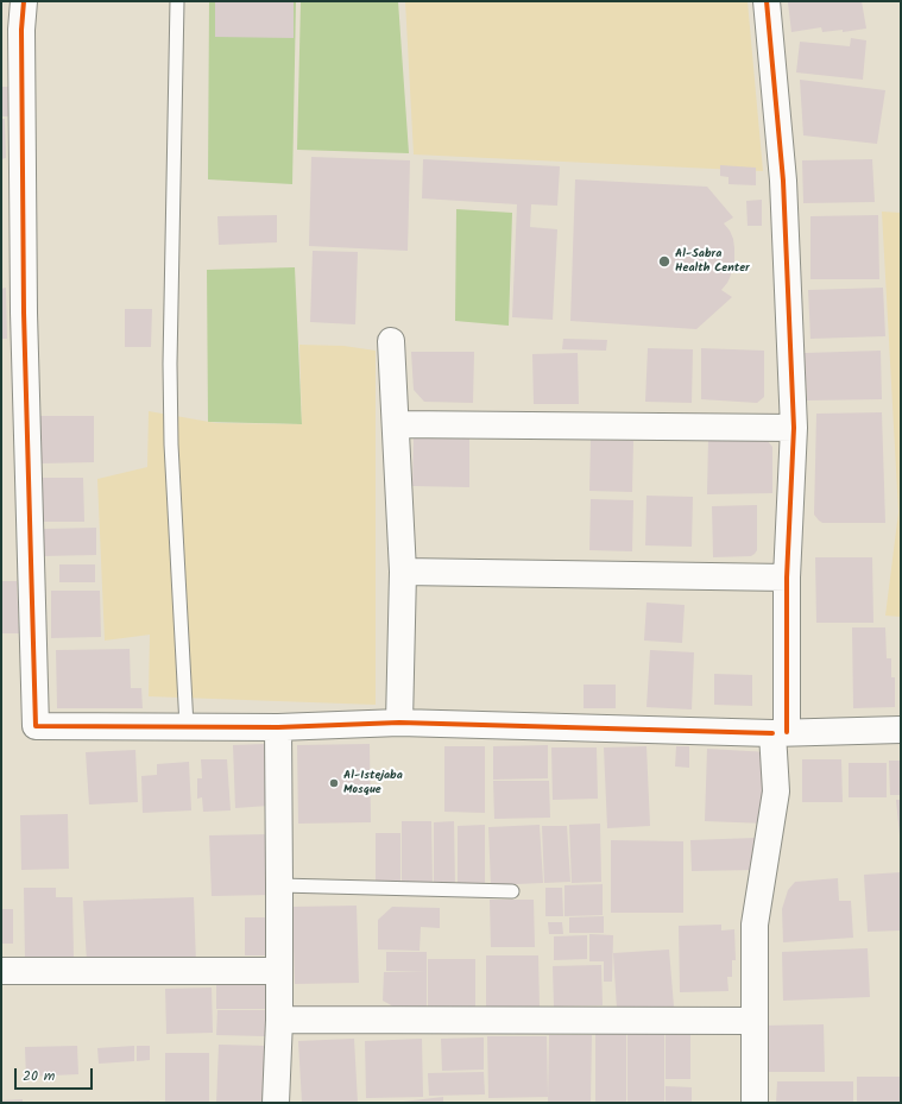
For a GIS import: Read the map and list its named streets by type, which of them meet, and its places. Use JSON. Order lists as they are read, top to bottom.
{
  "places": ["Al-Sabra Health Center", "Al-Istejaba Mosque"],
  "scale_bar": "20 m"
}
